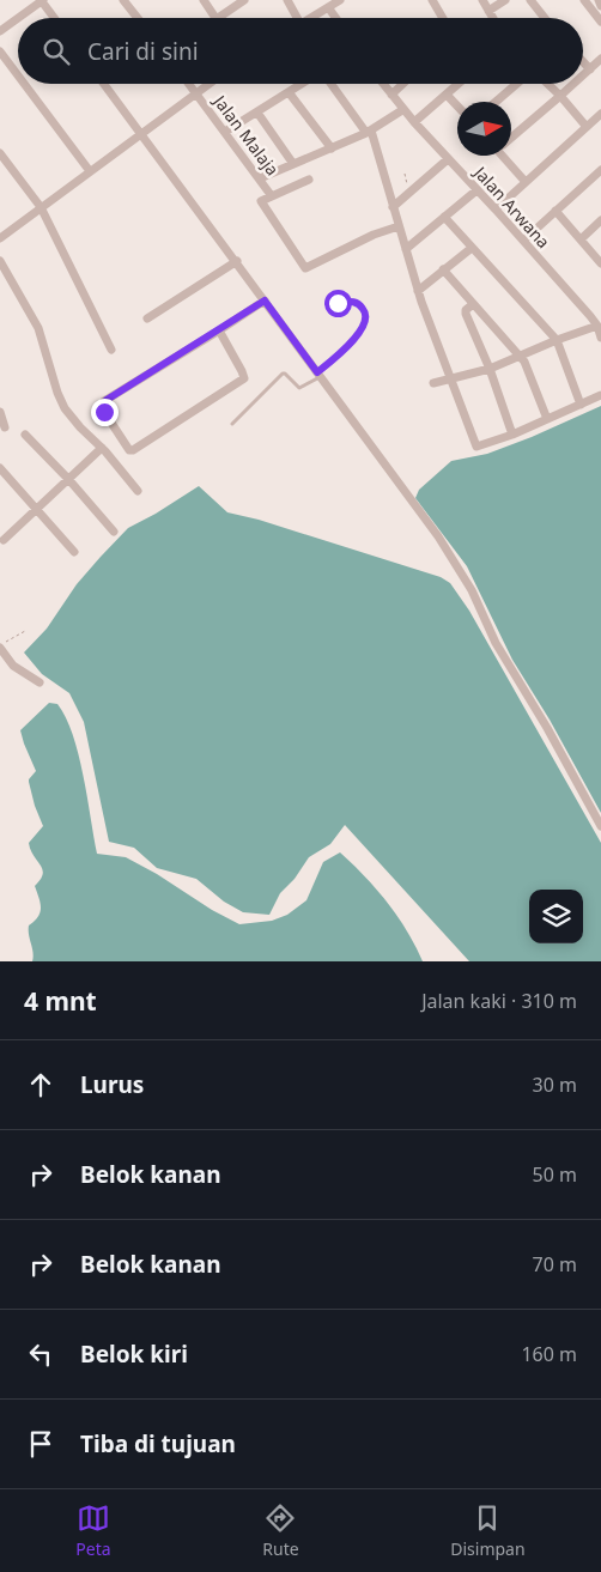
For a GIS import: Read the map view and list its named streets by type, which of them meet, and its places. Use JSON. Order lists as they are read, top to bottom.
{
  "streets": {
    "street": ["Jalan Malaja", "Jalan Arwana"]
  },
  "north": "right",
  "page": {
    "search": "Cari di sini",
    "heading": ["4 mnt", "Jalan kaki · 310 m"],
    "list": [
      ["Lurus", "30 m"],
      ["Belok kanan", "50 m"],
      ["Belok kanan", "70 m"],
      ["Belok kiri", "160 m"],
      "Tiba di tujuan"
    ],
    "nav": ["Peta", "Rute", "Disimpan"]
  }
}
